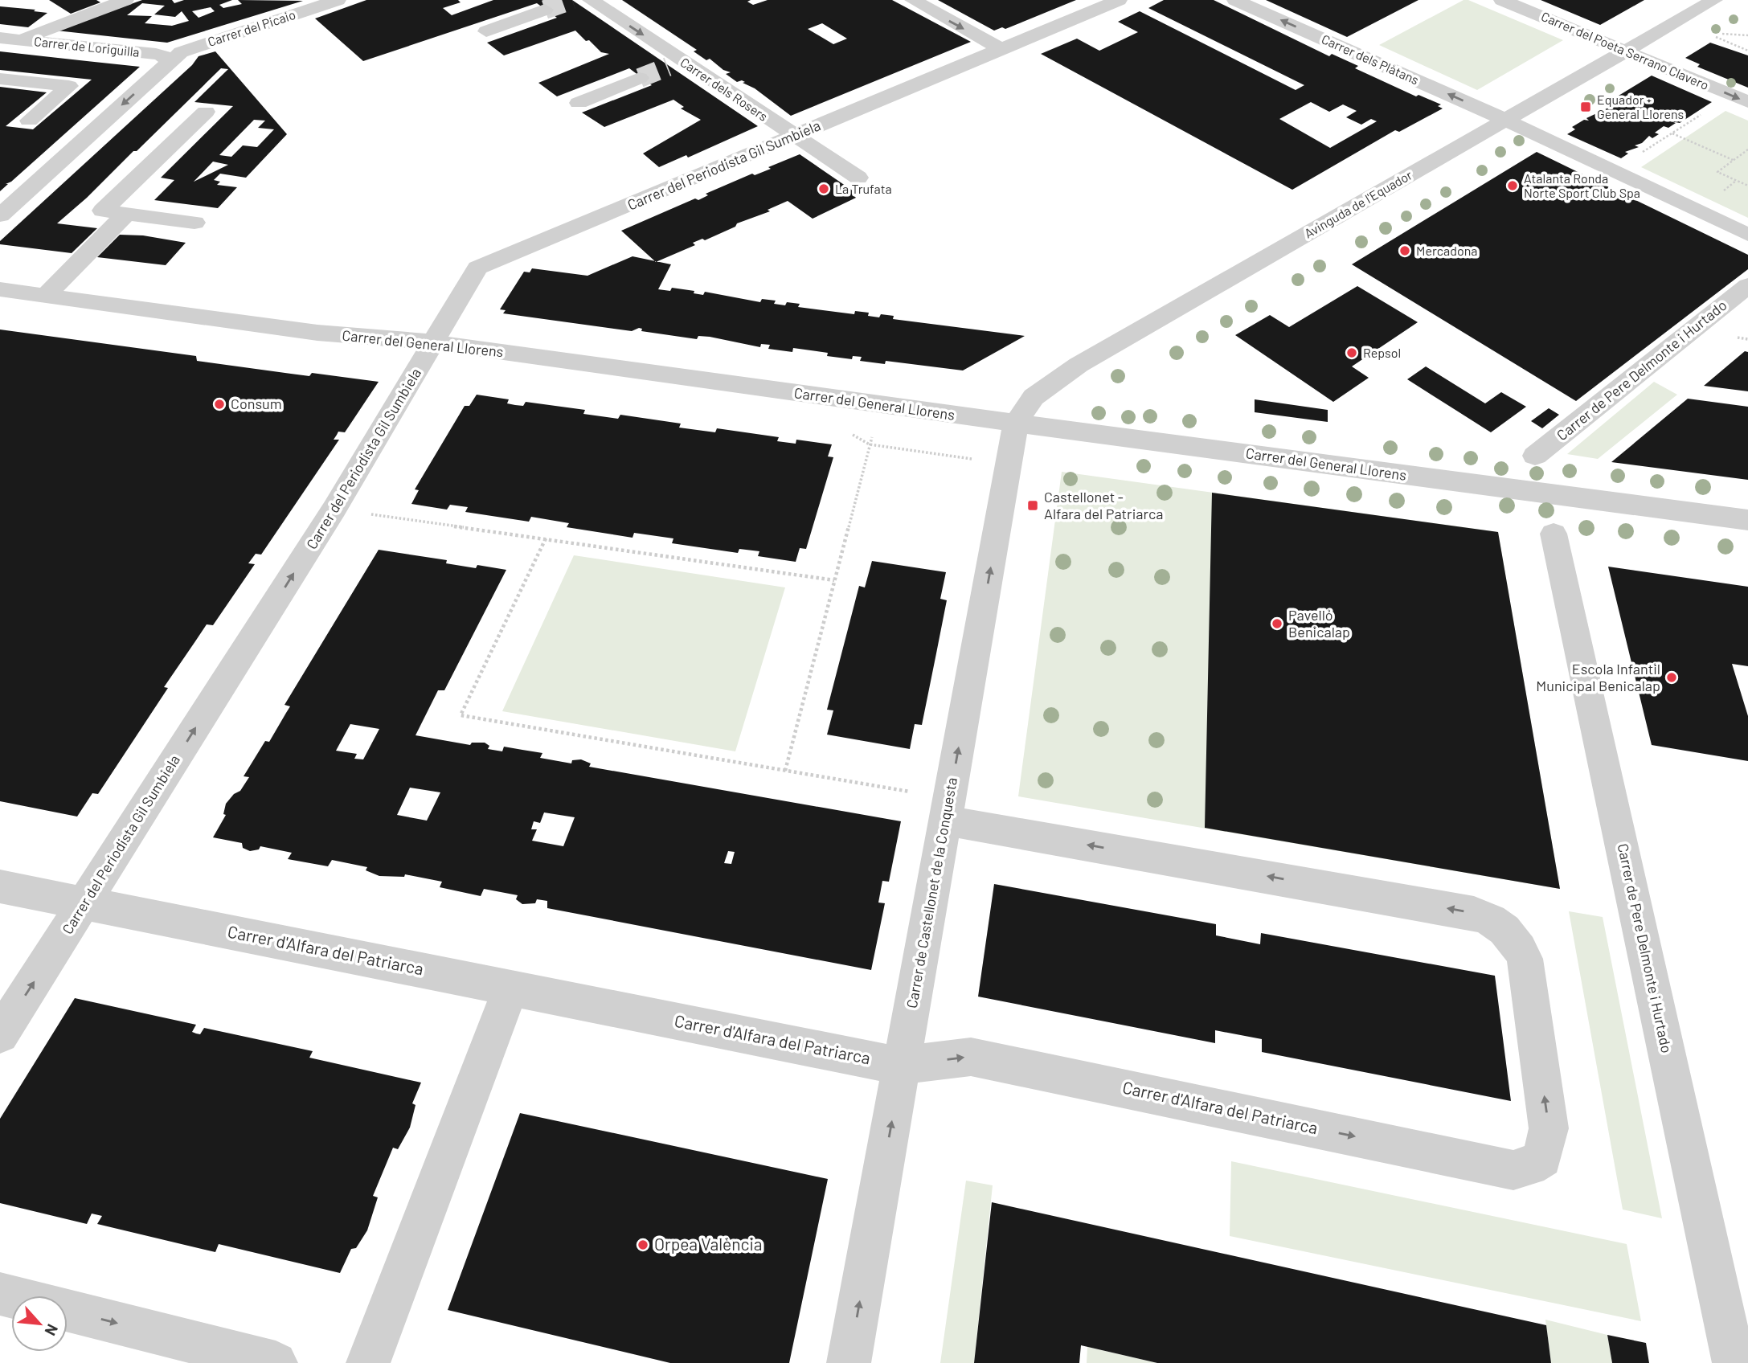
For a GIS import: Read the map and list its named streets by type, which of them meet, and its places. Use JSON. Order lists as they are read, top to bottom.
{
  "streets": {
    "street": [
      "Carrer del Picaio",
      "Carrer de Loriguilla",
      "Carrer del Poeta Serrano Clavero",
      "Carrer dels Plàtans",
      "Carrer dels Rosers",
      "Carrer del Periodista Gil Sumbiela",
      "Avinguda de l'Equador",
      "Carrer del General Llorens",
      "Carrer de Pere Delmonte i Hurtado",
      "Carrer de Castellonet de la Conquesta",
      "Carrer d'Alfara del Patriarca"
    ]
  },
  "crossings": [
    ["Carrer del Picaio", "Carrer de Loriguilla"],
    ["Carrer del Poeta Serrano Clavero", "Avinguda de l'Equador"],
    ["Carrer dels Plàtans", "Avinguda de l'Equador"],
    ["Carrer dels Rosers", "Carrer del Periodista Gil Sumbiela"],
    ["Carrer del Periodista Gil Sumbiela", "Carrer del General Llorens"],
    ["Carrer del Periodista Gil Sumbiela", "Carrer d'Alfara del Patriarca"],
    ["Avinguda de l'Equador", "Carrer del General Llorens"],
    ["Avinguda de l'Equador", "Carrer de Castellonet de la Conquesta"],
    ["Carrer del General Llorens", "Carrer de Castellonet de la Conquesta"],
    ["Carrer de Castellonet de la Conquesta", "Carrer d'Alfara del Patriarca"]
  ],
  "one_way": [
    "Carrer del Poeta Serrano Clavero",
    "Carrer dels Plàtans",
    "Carrer dels Rosers",
    "Carrer del Periodista Gil Sumbiela",
    "Carrer de Castellonet de la Conquesta"
  ],
  "places": {
    "transit": ["Equador - General Llorens", "Castellonet - Alfara del Patriarca"],
    "other": [
      "Atalanta Ronda Norte Sport Club Spa",
      "La Trufata",
      "Mercadona",
      "Repsol",
      "Consum",
      "Pavelló Benicalap",
      "Escola Infantil Municipal Benicalap",
      "Orpea València"
    ]
  },
  "north": "bottom right"
}
